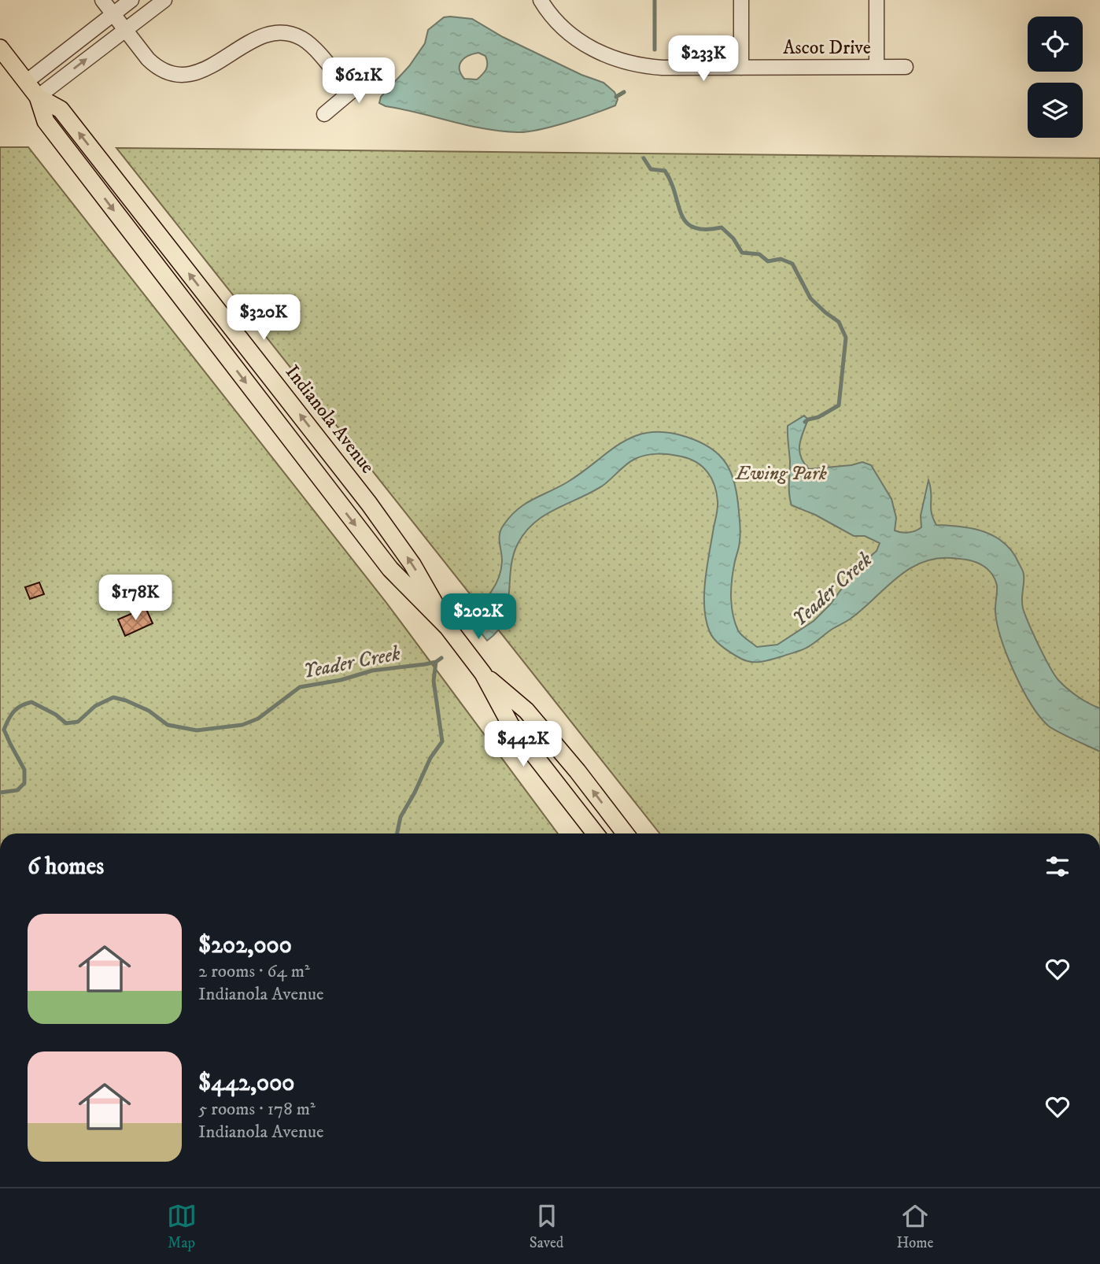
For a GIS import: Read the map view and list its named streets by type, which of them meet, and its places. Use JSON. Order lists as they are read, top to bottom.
{
  "streets": {
    "main road": ["Indianola Avenue"],
    "street": ["Ascot Drive"]
  },
  "water": ["Yeader Creek"],
  "parks": ["Ewing Park"],
  "page": {
    "price": [
      "$233K",
      "$621K",
      "$320K",
      "$178K",
      "$202K",
      "$442K"
    ],
    "heading": "6 homes",
    "list": [
      {
        "name": "$202,000",
        "note": "2 rooms · 64 m² · Indianola Avenue"
      },
      {
        "name": "$442,000",
        "note": "5 rooms · 178 m² · Indianola Avenue"
      }
    ],
    "tabs": ["Map", "Saved", "Home"]
  }
}
